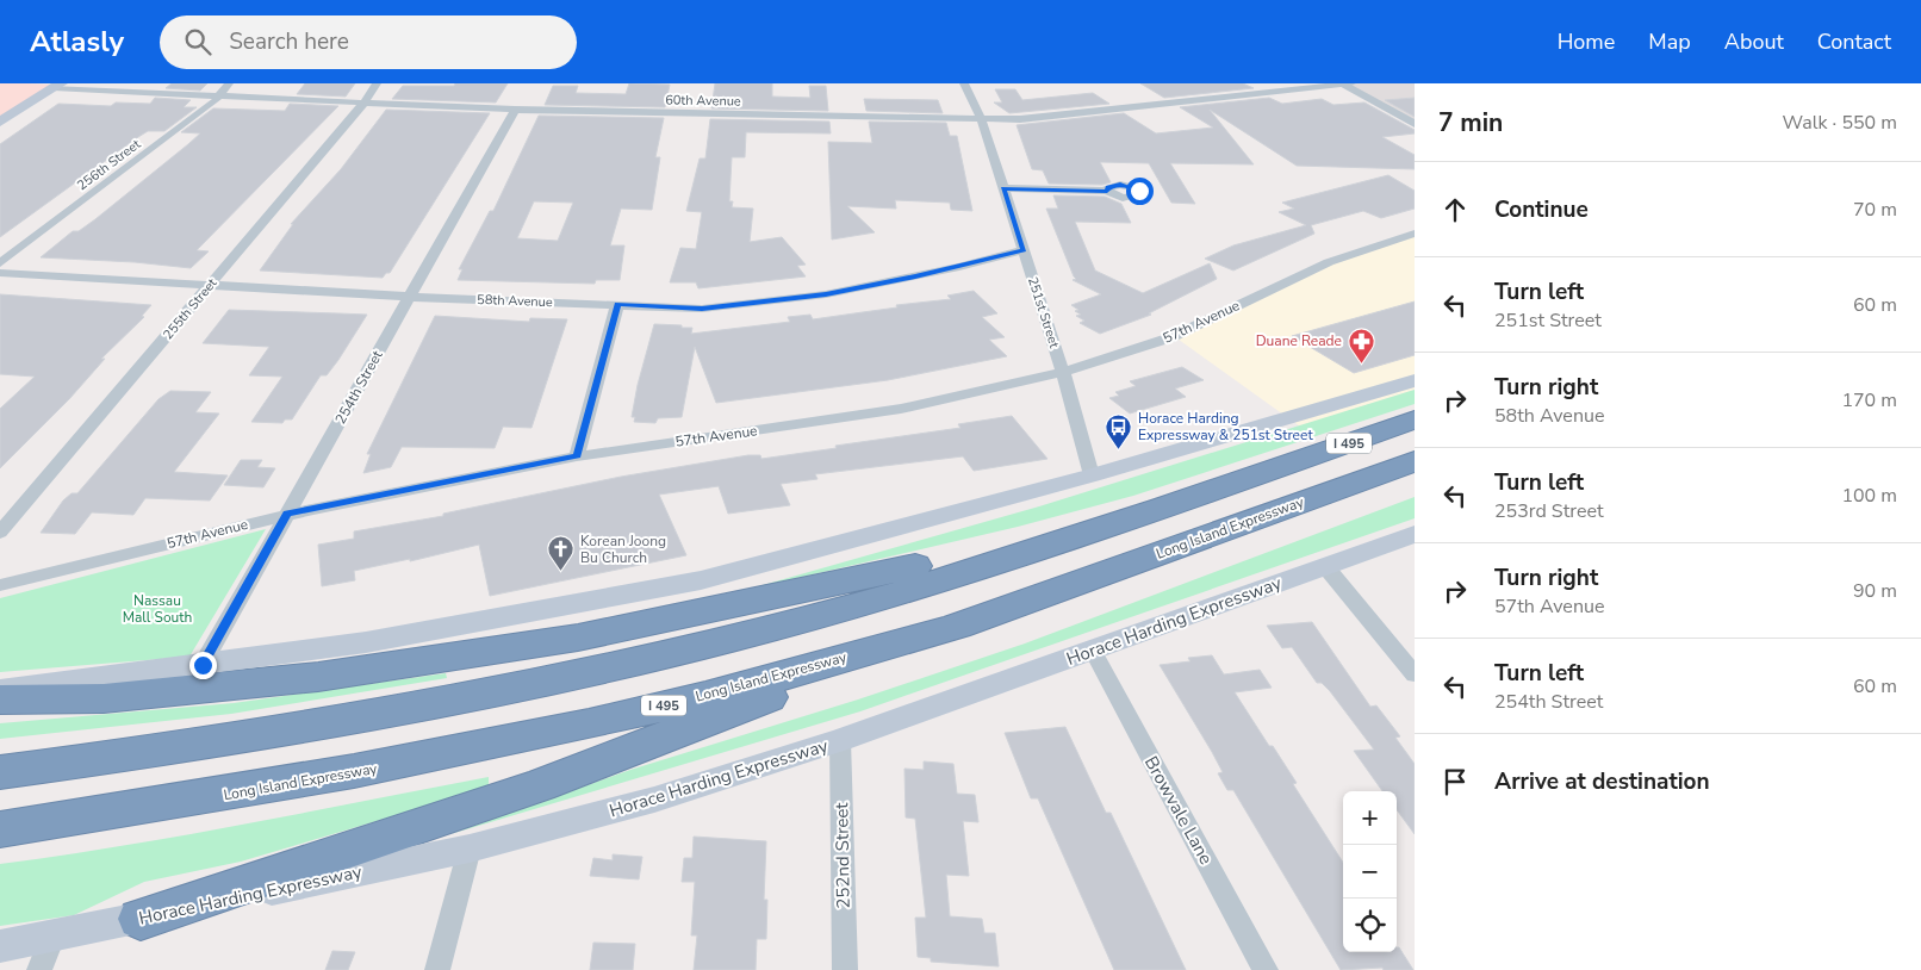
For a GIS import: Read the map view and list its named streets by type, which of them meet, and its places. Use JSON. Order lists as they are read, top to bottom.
{
  "streets": {
    "highway": ["I 495", "Long Island Expressway"],
    "main road": ["Horace Harding Expressway"],
    "street": [
      "60th Avenue",
      "256th Street",
      "58th Avenue",
      "255th Street",
      "251st Street",
      "57th Avenue",
      "254th Street",
      "Browvale Lane",
      "252nd Street"
    ]
  },
  "crossings": [
    ["60th Avenue", "256th Street"],
    ["60th Avenue", "255th Street"],
    ["60th Avenue", "251st Street"],
    ["60th Avenue", "254th Street"],
    ["58th Avenue", "255th Street"],
    ["58th Avenue", "251st Street"],
    ["58th Avenue", "254th Street"],
    ["251st Street", "57th Avenue"],
    ["57th Avenue", "254th Street"],
    ["Horace Harding Expressway", "Browvale Lane"],
    ["Horace Harding Expressway", "252nd Street"]
  ],
  "parks": ["Nassau Mall South"],
  "places": {
    "pharmacy": ["Duane Reade"],
    "bus stop": ["Horace Harding Expressway & 251st Street"],
    "church": ["Korean Joong Bu Church"]
  },
  "page": {
    "header": "Atlasly",
    "search": "Search here",
    "nav": [
      "Home",
      "Map",
      "About",
      "Contact"
    ],
    "heading": ["7 min", "Walk · 550 m"],
    "list": [
      ["Continue", "70 m"],
      ["Turn left", "251st Street", "60 m"],
      ["Turn right", "58th Avenue", "170 m"],
      ["Turn left", "253rd Street", "100 m"],
      ["Turn right", "57th Avenue", "90 m"],
      ["Turn left", "254th Street", "60 m"],
      "Arrive at destination"
    ],
    "map_buttons": ["+", "−"]
  }
}
